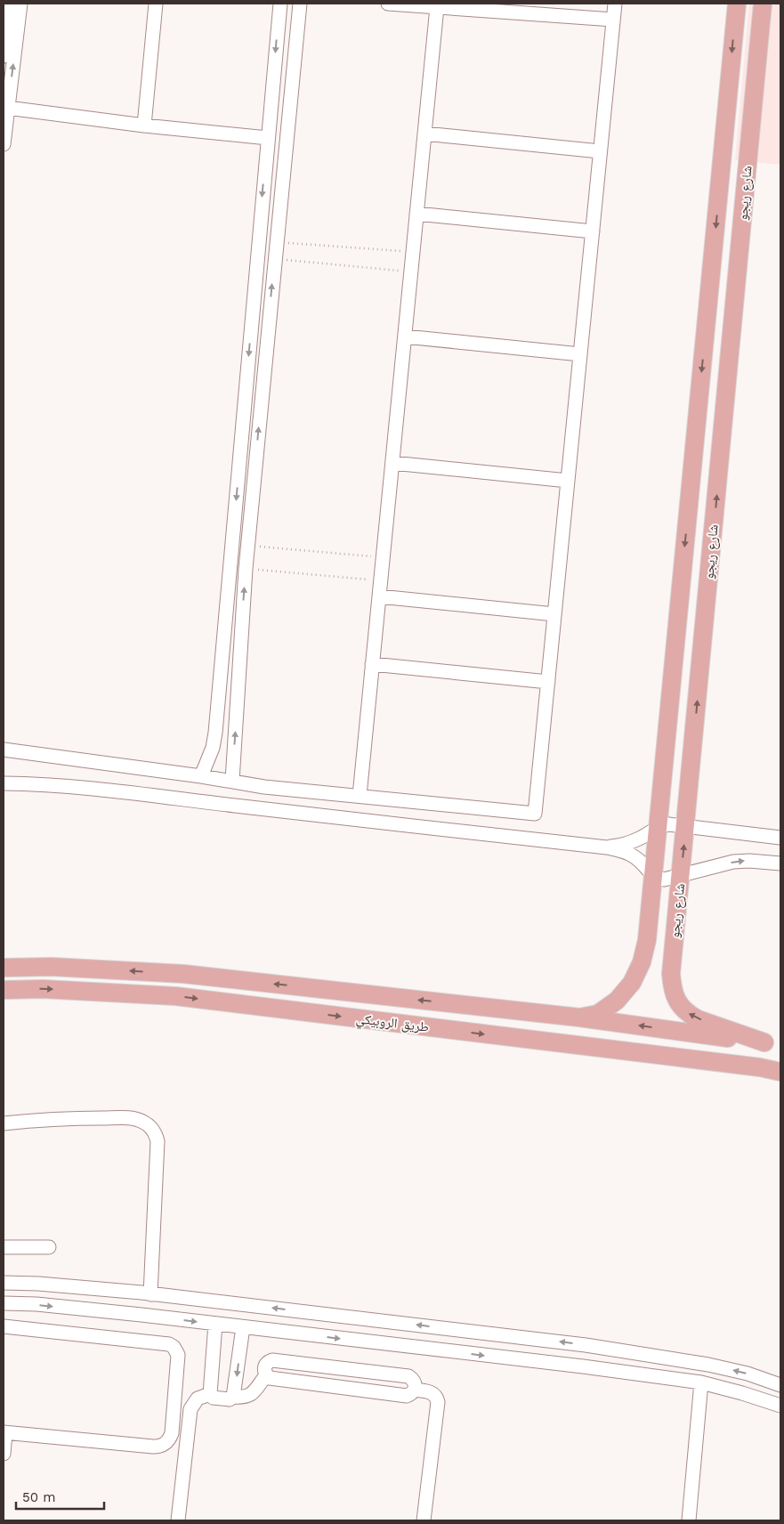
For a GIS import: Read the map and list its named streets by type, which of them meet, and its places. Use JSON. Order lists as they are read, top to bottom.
{
  "streets": {
    "main road": ["شارع ريجو", "طريق الروبيكي"]
  },
  "crossings": [
    ["شارع ريجو", "طريق الروبيكي"]
  ],
  "scale_bar": "50 m"
}
